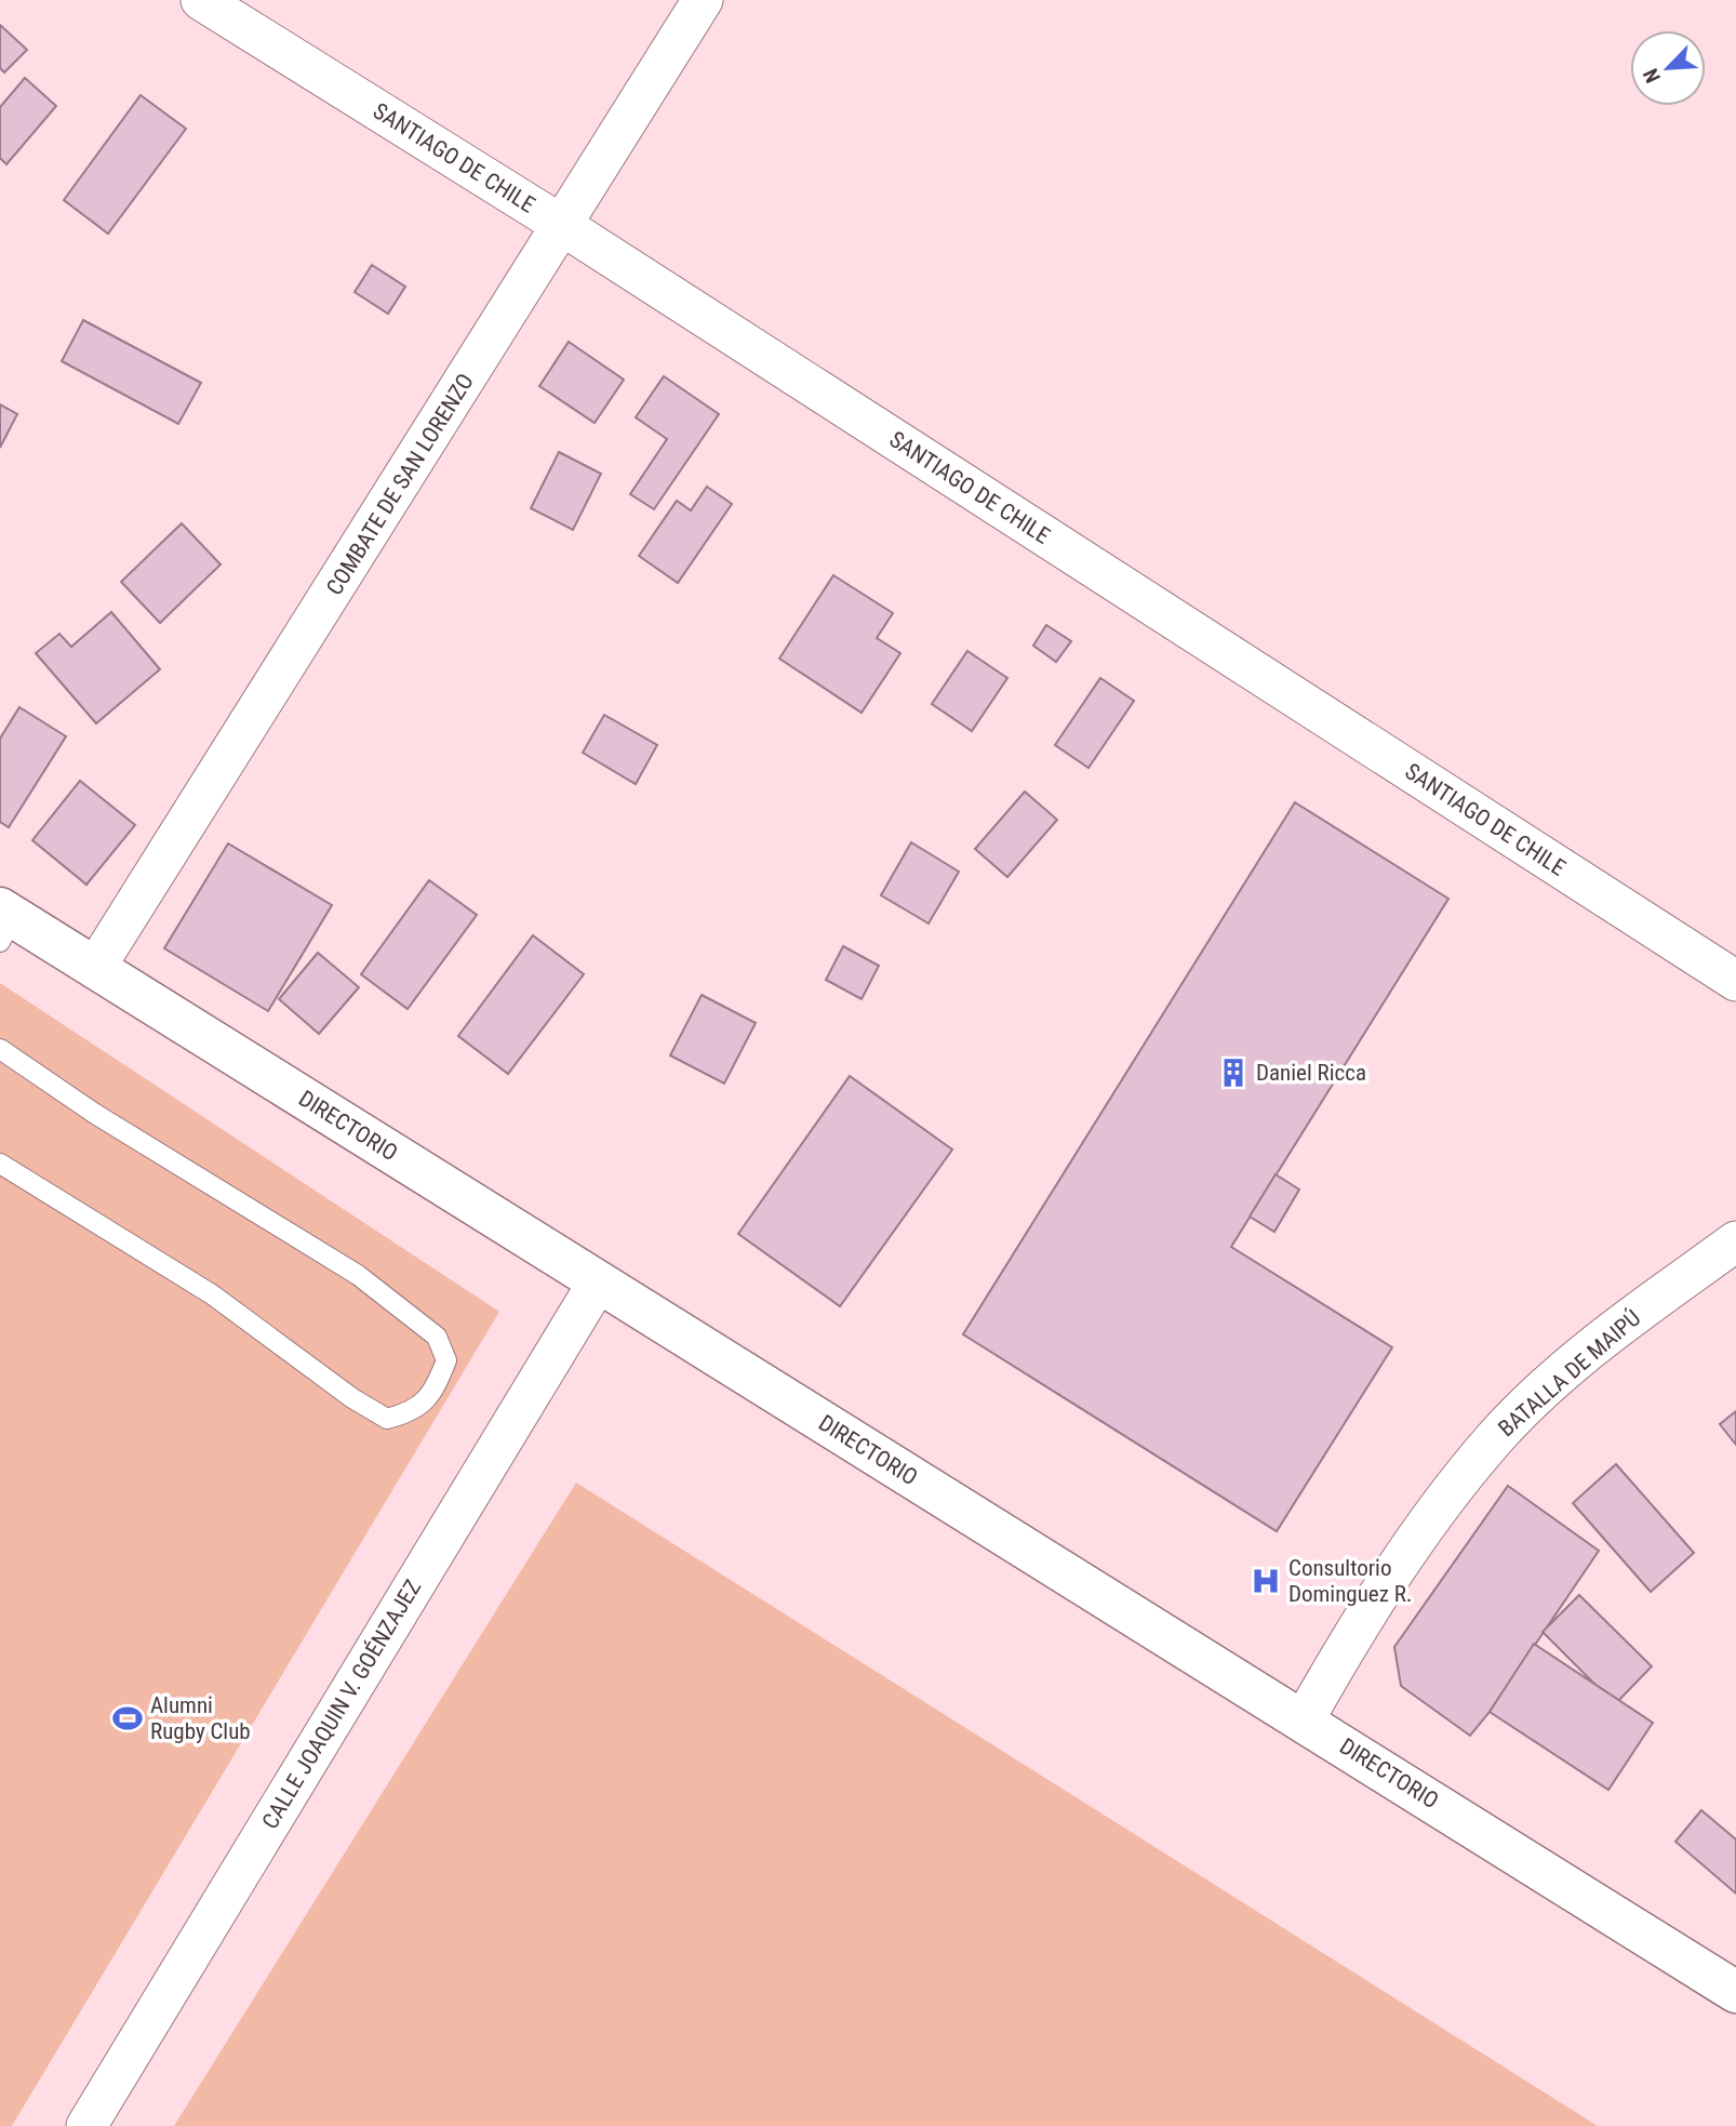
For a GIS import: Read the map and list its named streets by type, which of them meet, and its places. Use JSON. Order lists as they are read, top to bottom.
{
  "streets": {
    "main road": ["DIRECTORIO"],
    "street": [
      "SANTIAGO DE CHILE",
      "COMBATE DE SAN LORENZO",
      "BATALLA DE MAIPÚ",
      "CALLE JOAQUIN V. GOÉNZAJEZ"
    ]
  },
  "crossings": [
    ["SANTIAGO DE CHILE", "COMBATE DE SAN LORENZO"],
    ["COMBATE DE SAN LORENZO", "DIRECTORIO"],
    ["DIRECTORIO", "BATALLA DE MAIPÚ"],
    ["DIRECTORIO", "CALLE JOAQUIN V. GOÉNZAJEZ"]
  ],
  "places": {
    "building": ["Daniel Ricca"],
    "hospital": ["Consultorio Dominguez R."],
    "sports": ["Alumni Rugby Club"]
  },
  "north": "bottom left"
}
